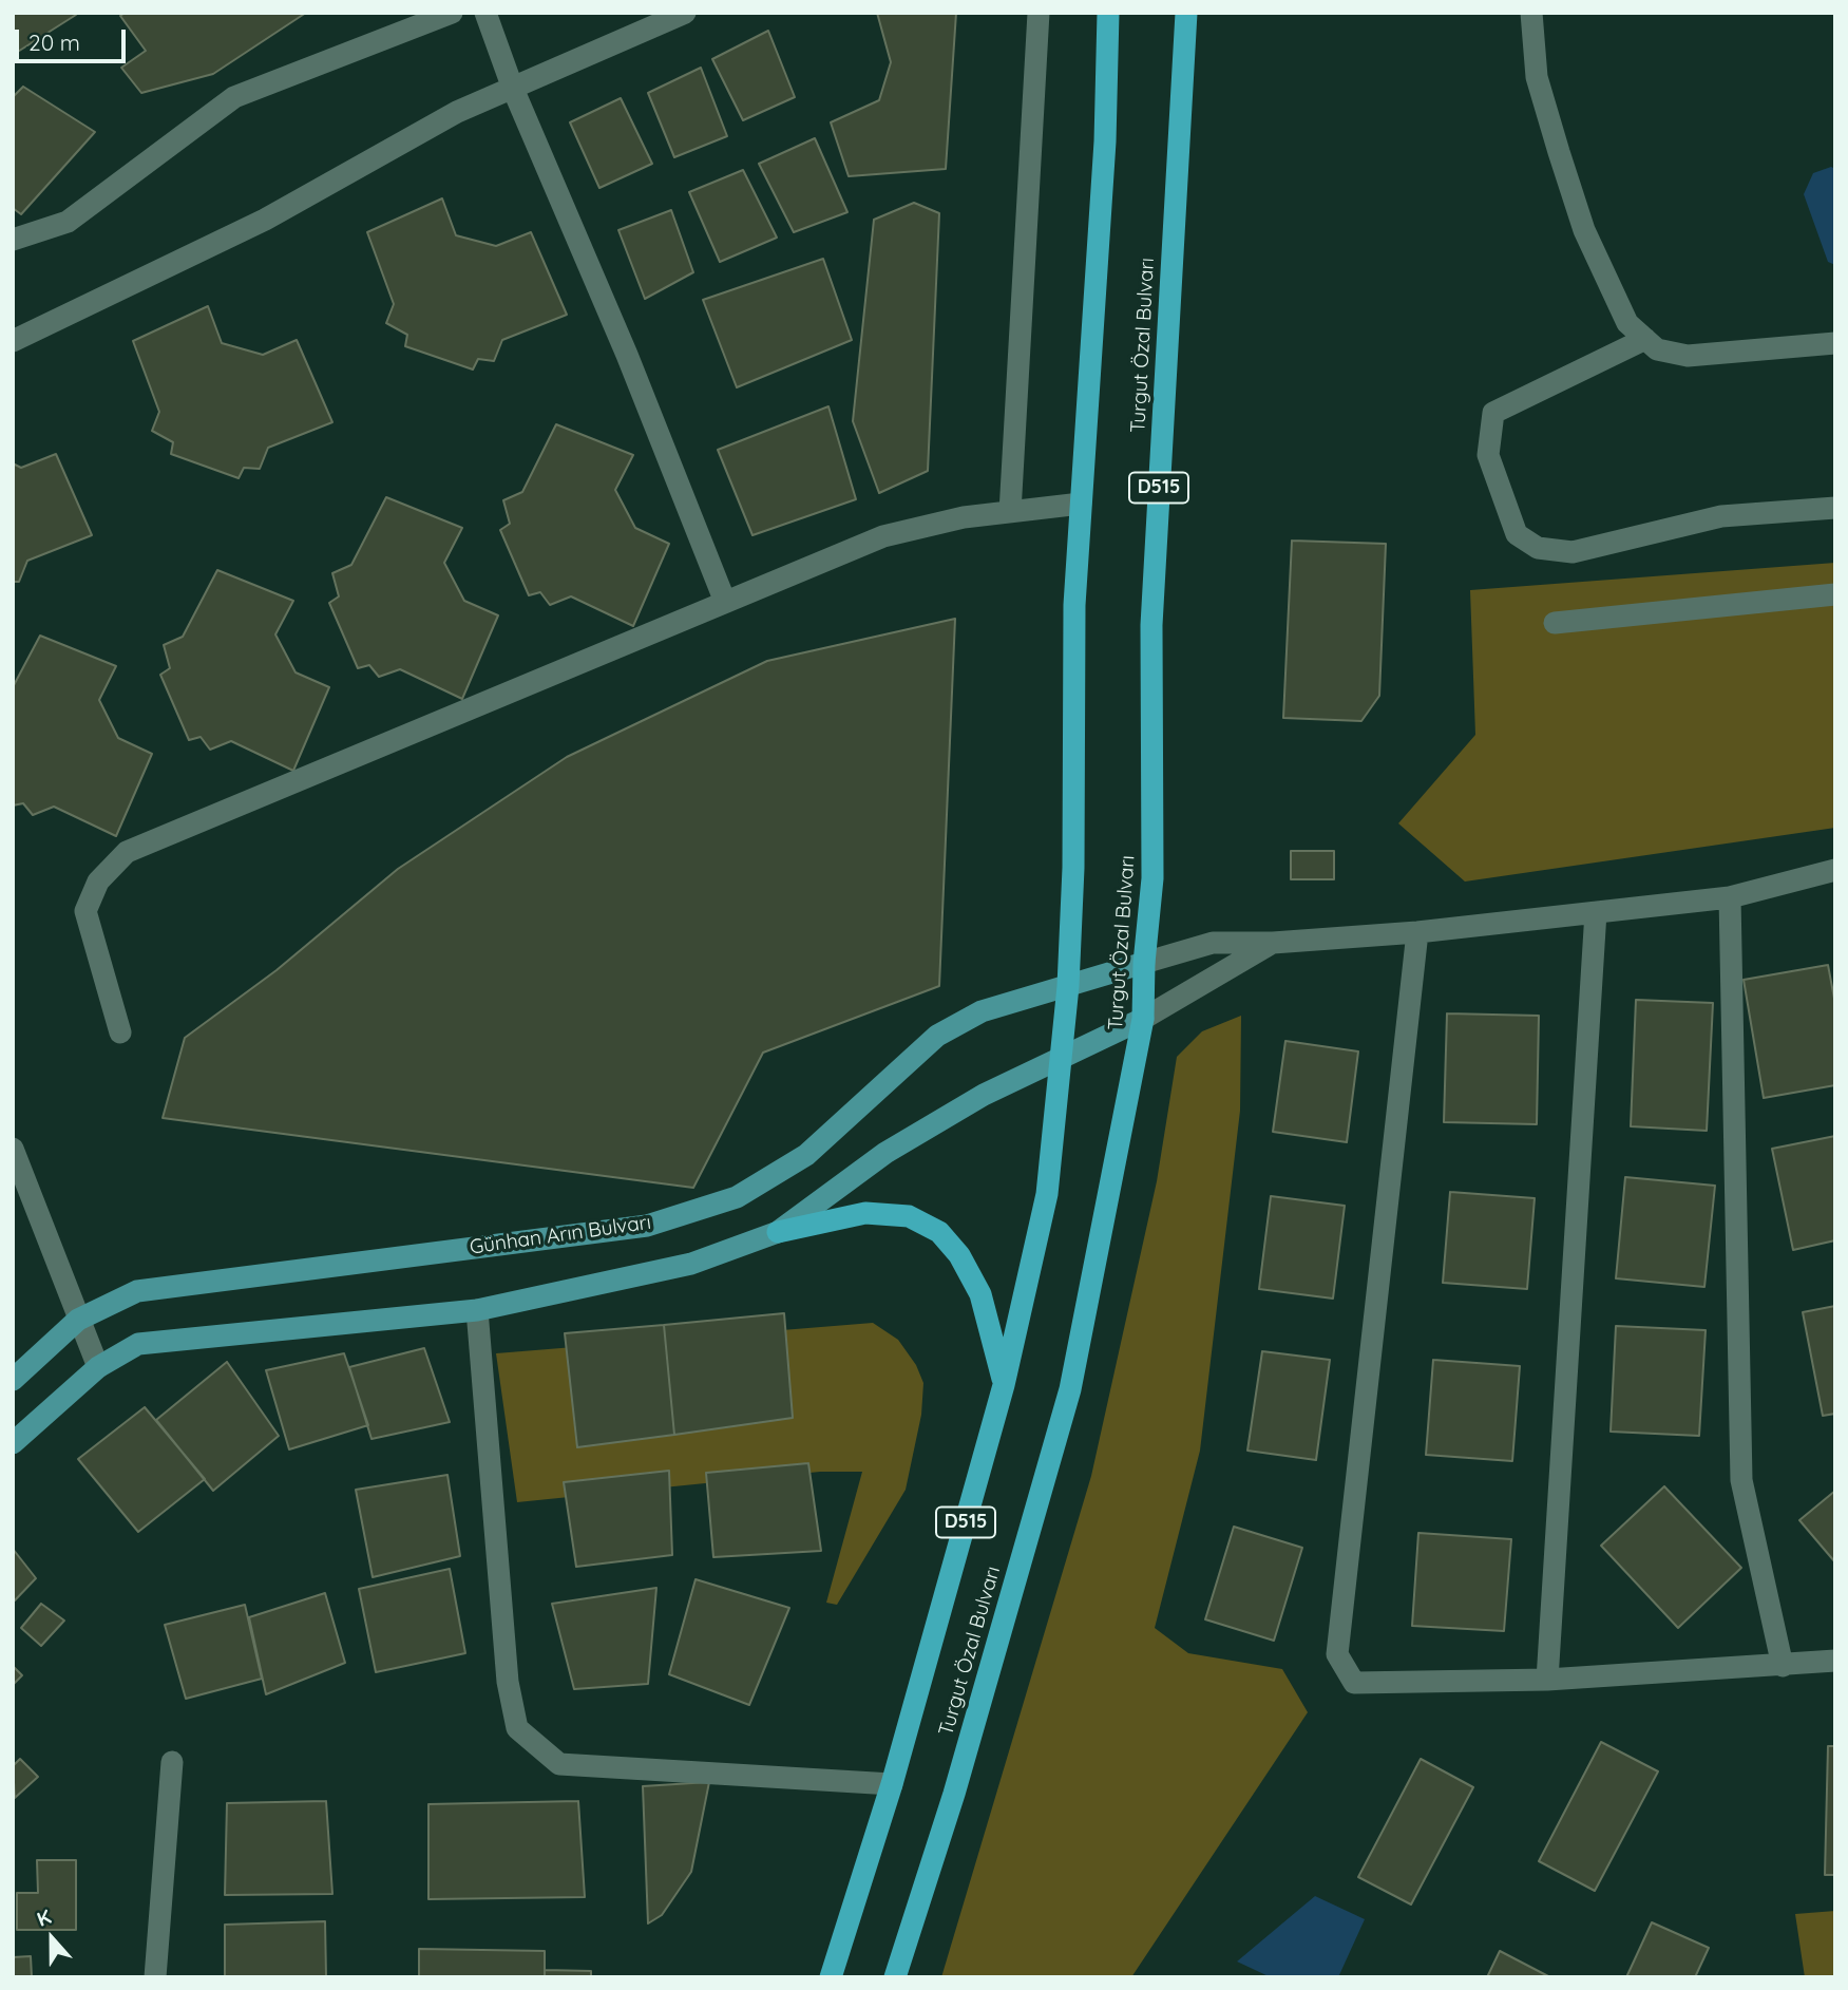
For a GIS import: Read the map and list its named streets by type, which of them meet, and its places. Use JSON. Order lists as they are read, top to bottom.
{
  "streets": {
    "highway": ["Turgut Özal Bulvarı", "D515"],
    "main road": ["Günhan Arın Bulvarı"]
  },
  "crossings": [
    ["Turgut Özal Bulvarı", "Günhan Arın Bulvarı"]
  ],
  "scale_bar": "20 m",
  "north": "top"
}
